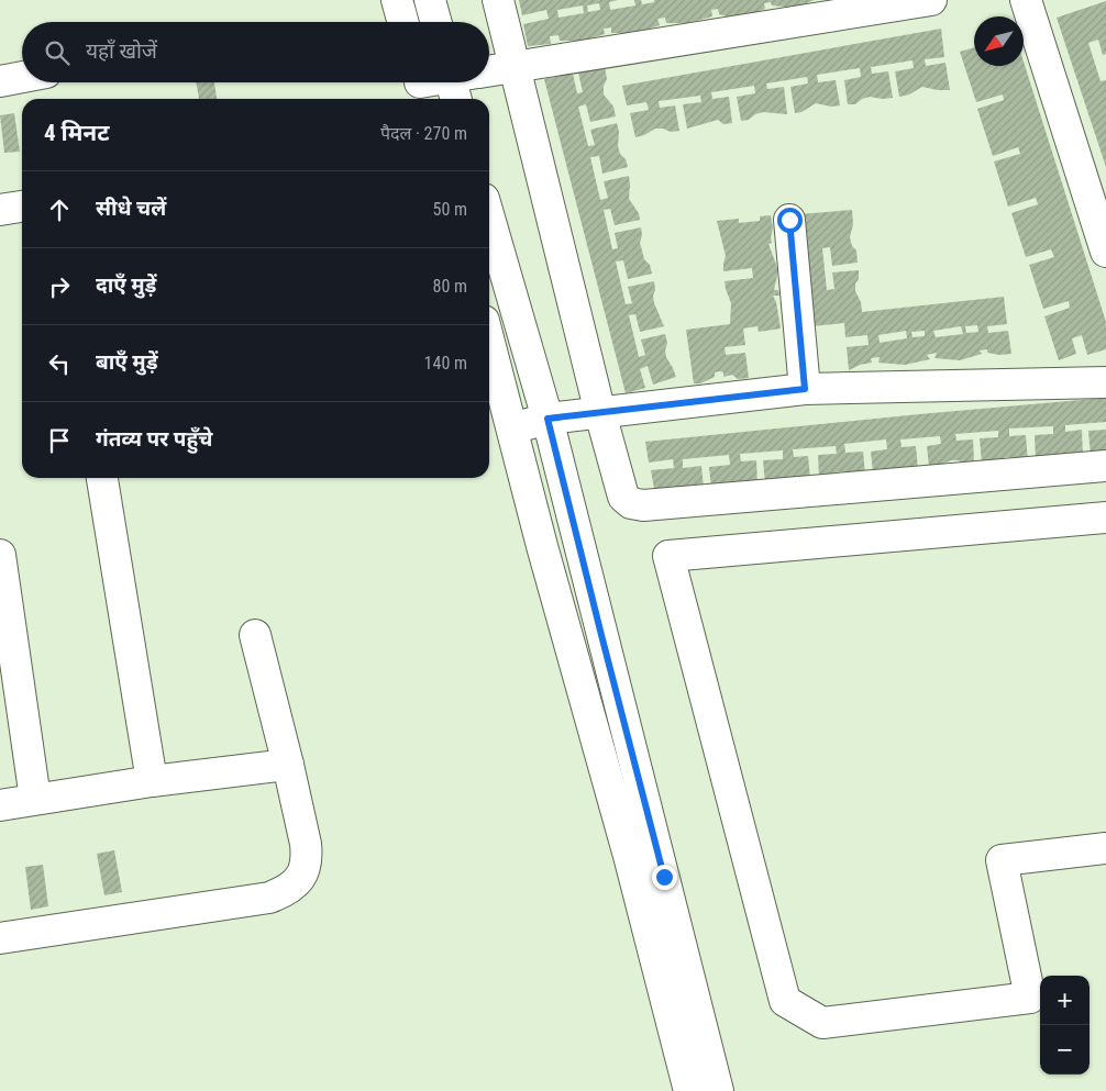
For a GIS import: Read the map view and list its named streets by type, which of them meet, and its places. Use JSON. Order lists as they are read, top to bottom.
{
  "north": "bottom left",
  "page": {
    "search": "यहाँ खोजें",
    "heading": ["4 मिनट", "पैदल · 270 m"],
    "list": [
      ["सीधे चलें", "50 m"],
      ["दाएँ मुड़ें", "80 m"],
      ["बाएँ मुड़ें", "140 m"],
      "गंतव्य पर पहुँचे"
    ],
    "map_buttons": ["+", "−"]
  }
}
